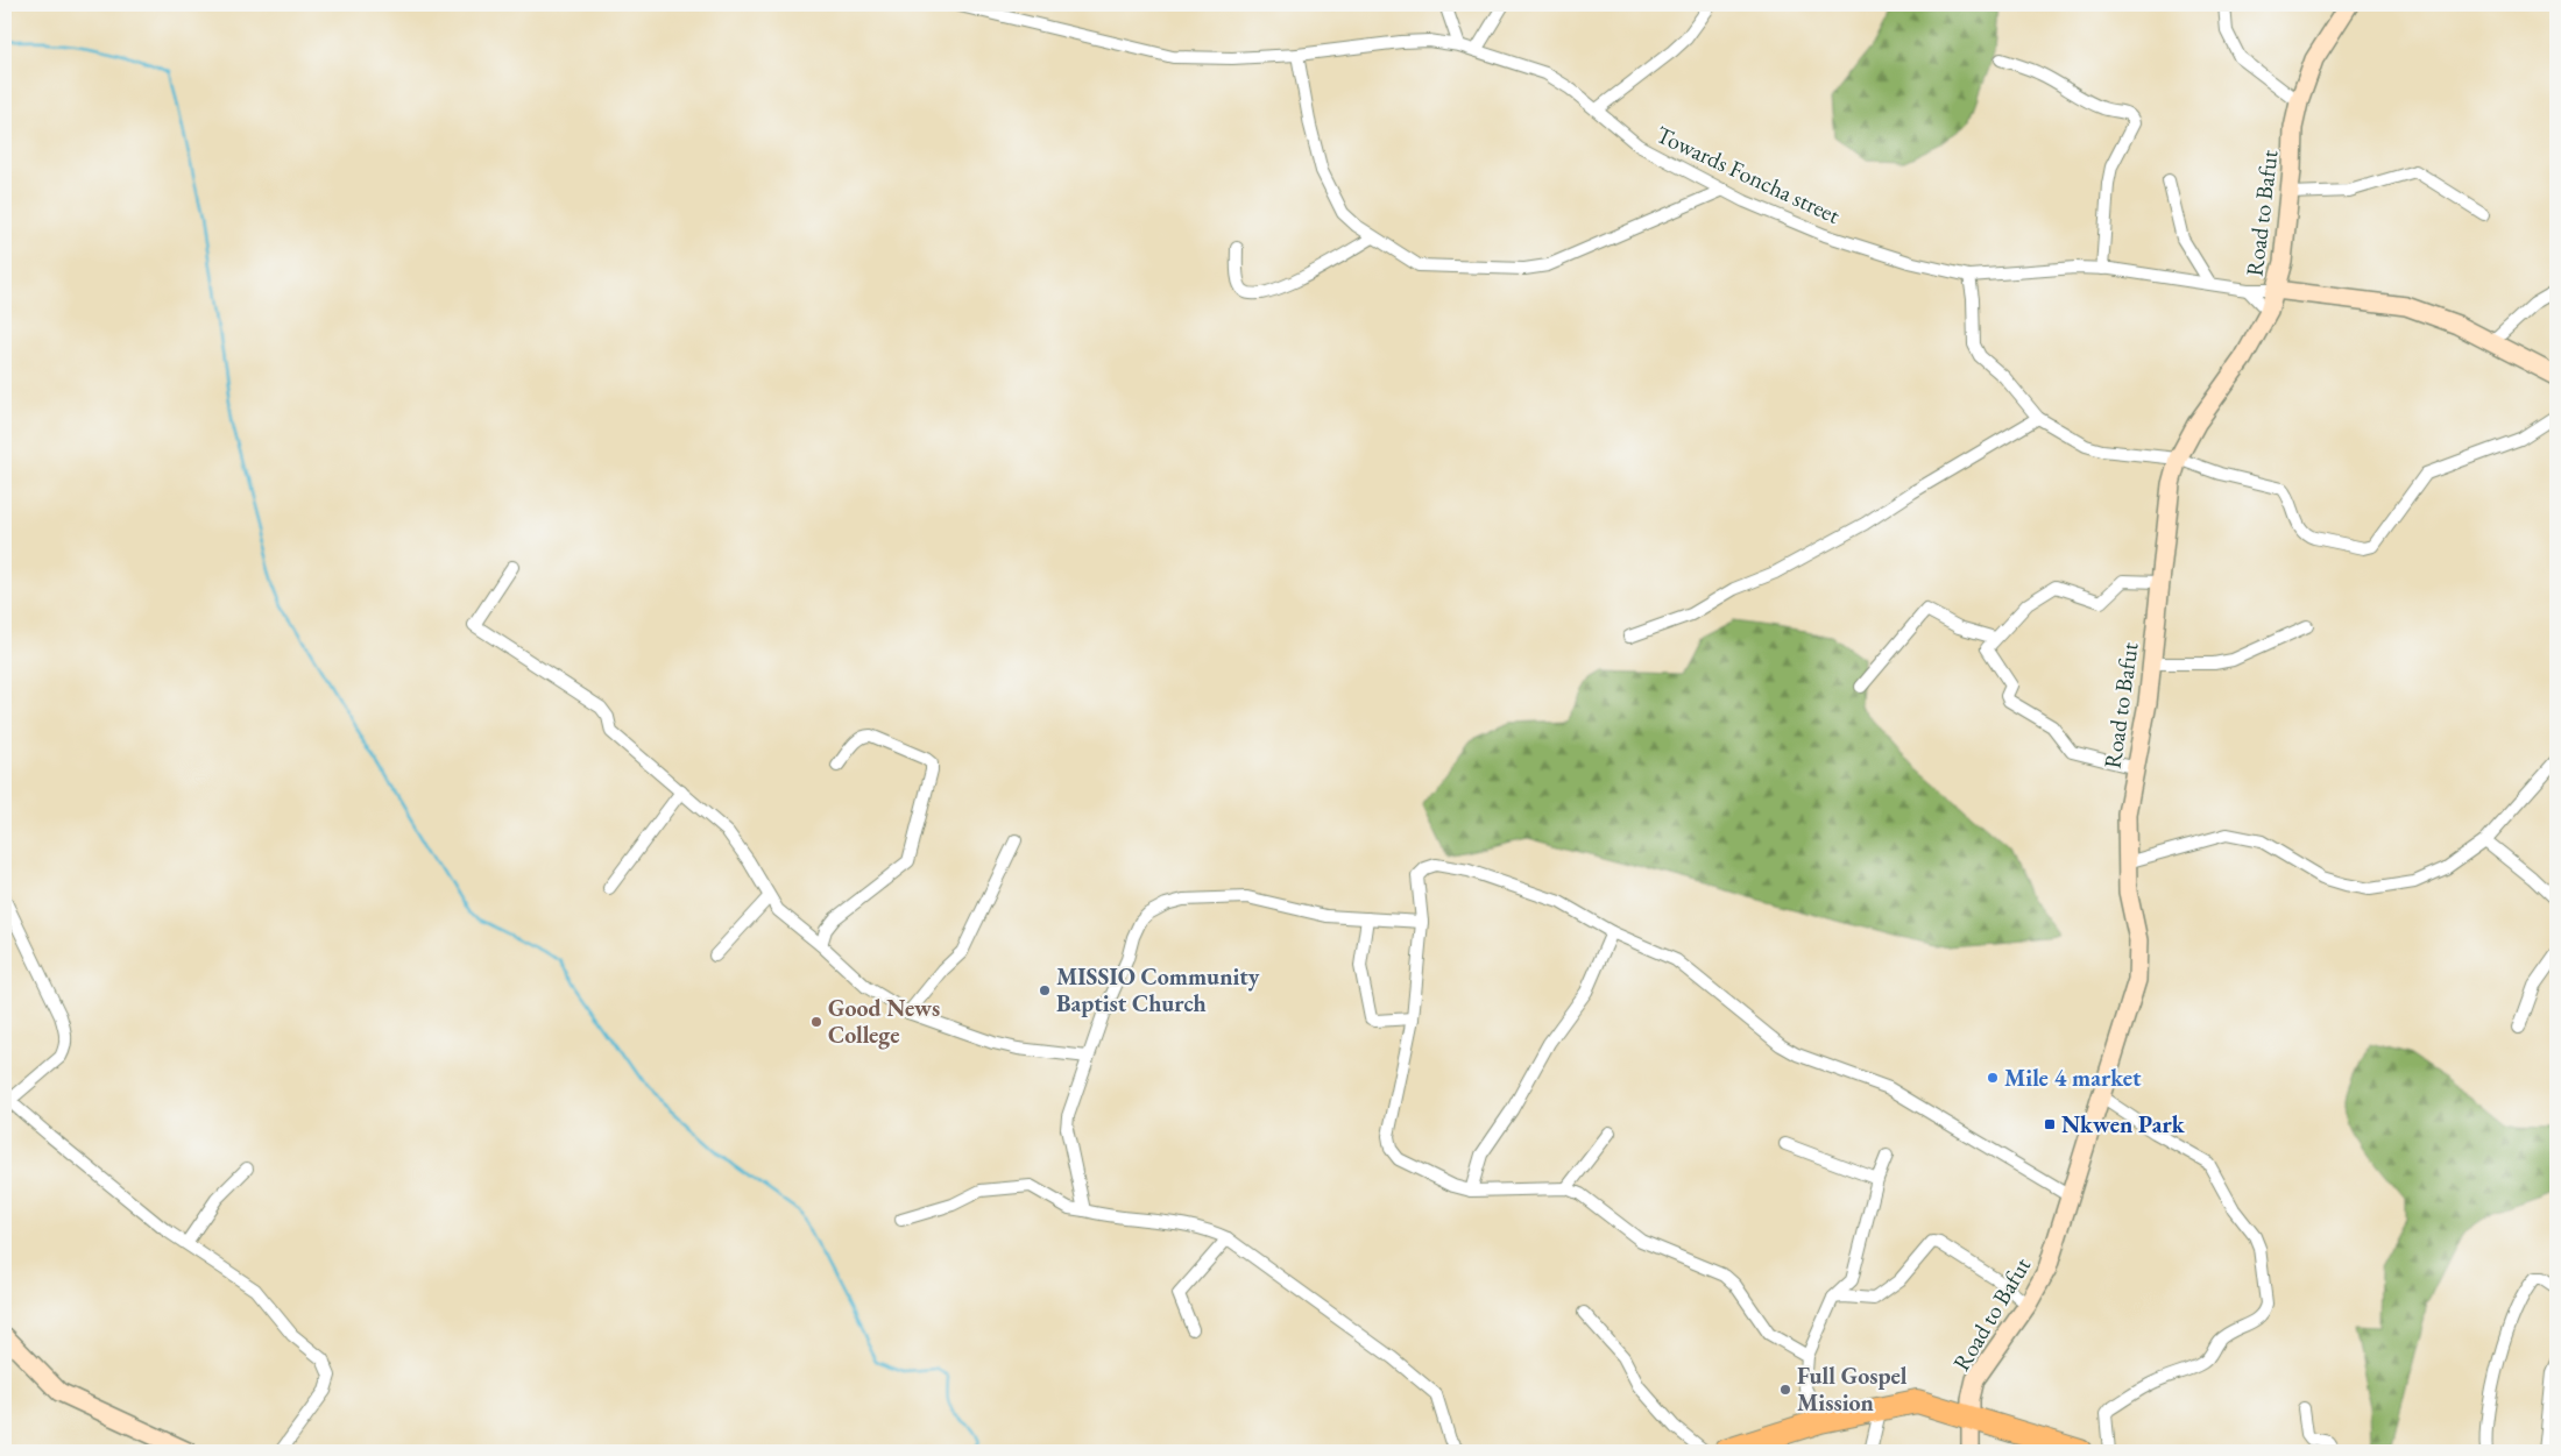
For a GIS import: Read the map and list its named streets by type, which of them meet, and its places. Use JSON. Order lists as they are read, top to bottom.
{
  "streets": {
    "street": ["Towards Foncha street", "Road to Bafut"]
  },
  "crossings": [
    ["Towards Foncha street", "Road to Bafut"]
  ],
  "places": {
    "other": [
      "MISSIO Community Baptist Church",
      "Good News College",
      "Mile 4 market",
      "Full Gospel Mission"
    ],
    "transit": ["Nkwen Park"]
  }
}
